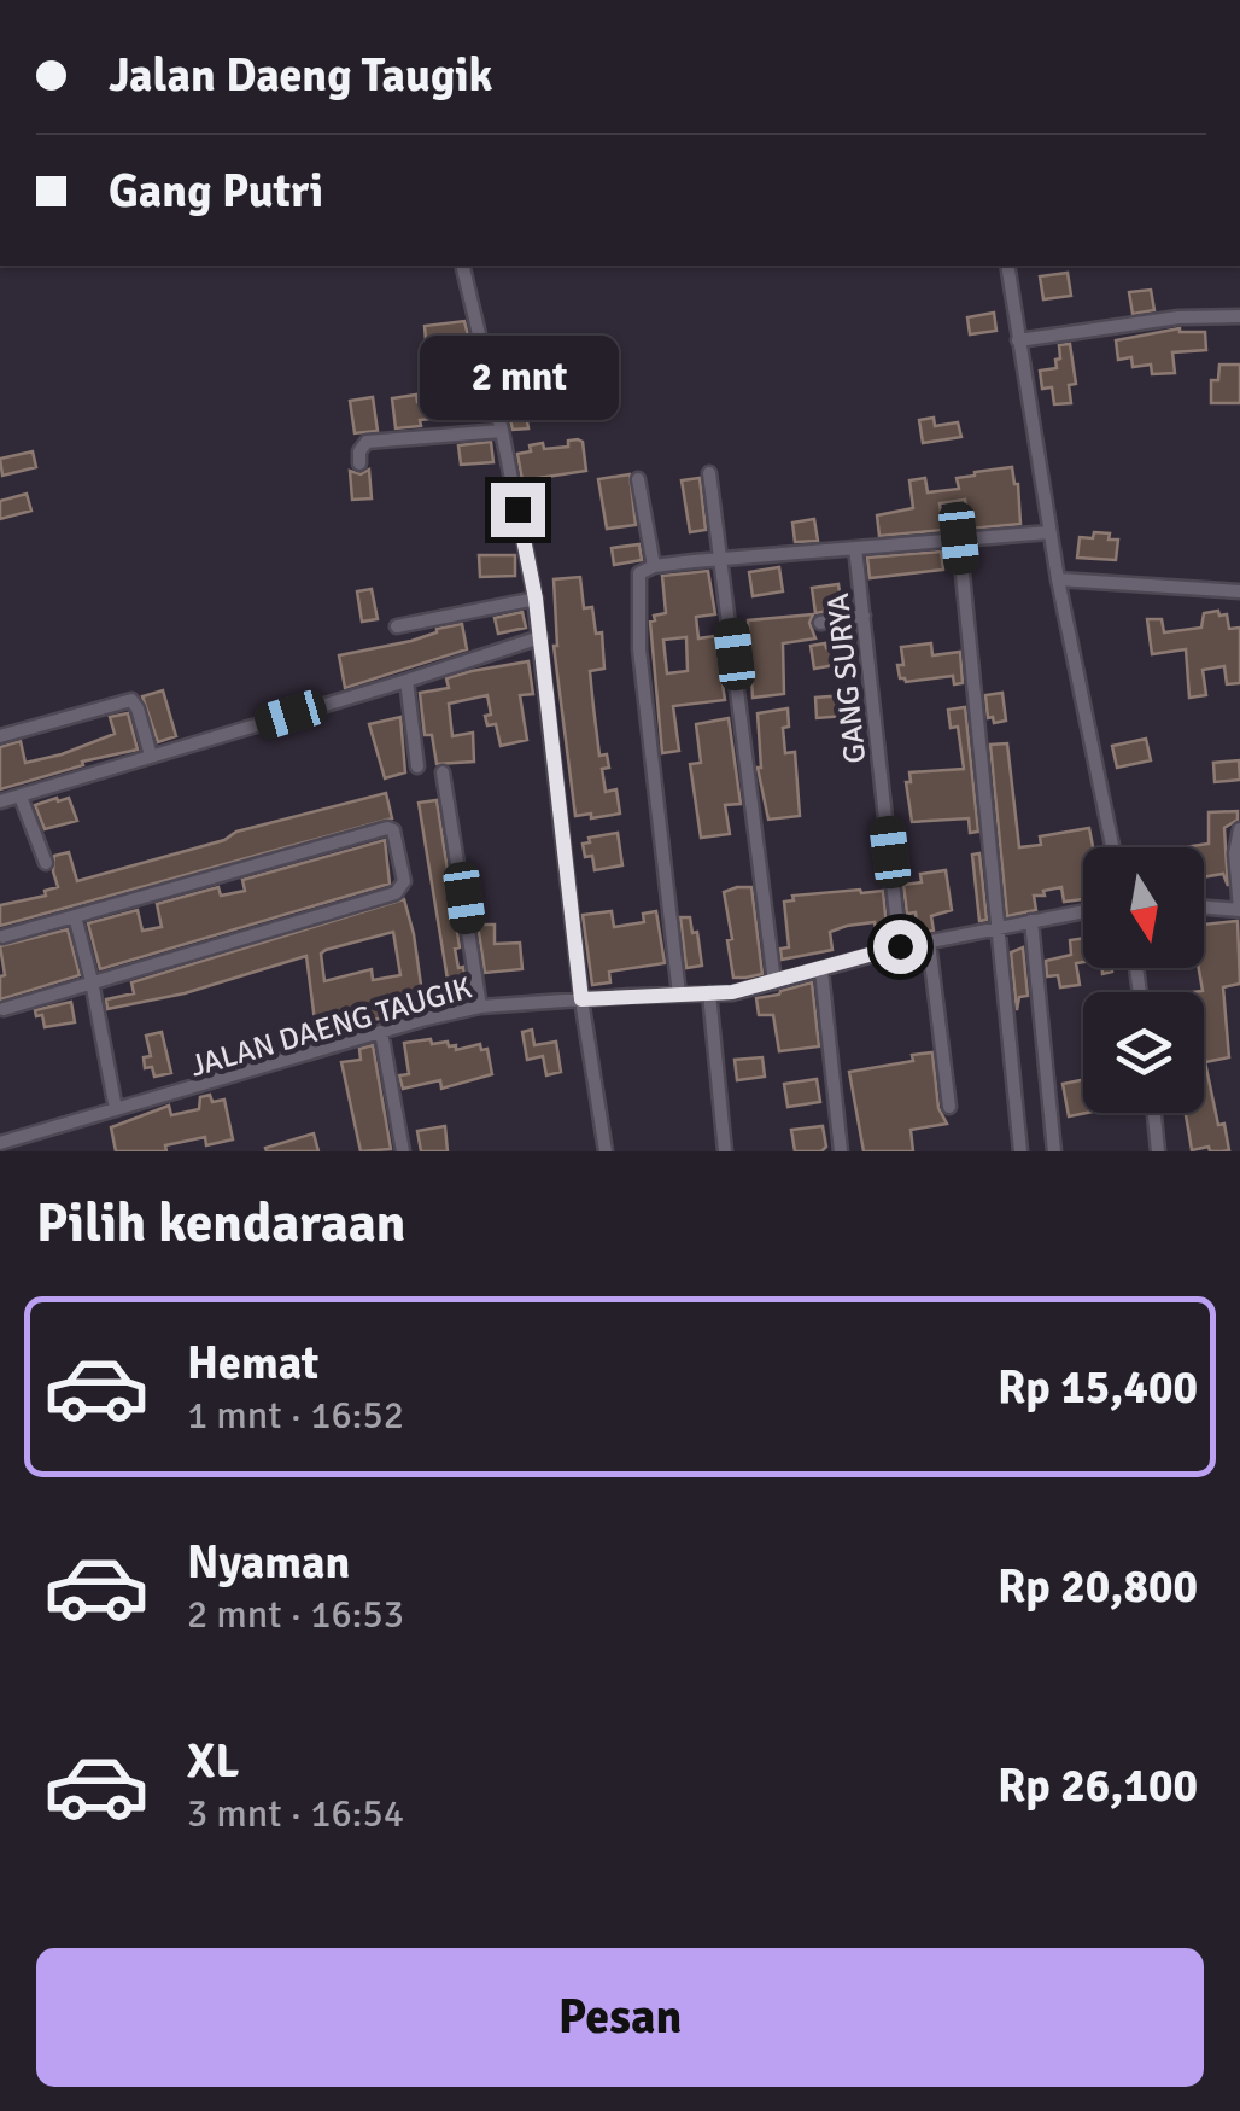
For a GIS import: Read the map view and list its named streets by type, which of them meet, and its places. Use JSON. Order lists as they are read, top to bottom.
{
  "streets": {
    "street": ["GANG SURYA", "JALAN DAENG TAUGIK"]
  },
  "crossings": [
    ["GANG SURYA", "JALAN DAENG TAUGIK"]
  ],
  "north": "bottom",
  "page": {
    "banner": ["Jalan Daeng Taugik", "Gang Putri"],
    "bubble": "2 mnt",
    "heading": "Pilih kendaraan",
    "list": [
      {
        "name": "Hemat",
        "note": "1 mnt · 16:52",
        "value": "Rp 15,400"
      },
      {
        "name": "Nyaman",
        "note": "2 mnt · 16:53",
        "value": "Rp 20,800"
      },
      {
        "name": "XL",
        "note": "3 mnt · 16:54",
        "value": "Rp 26,100"
      }
    ],
    "buttons": "Pesan"
  }
}
